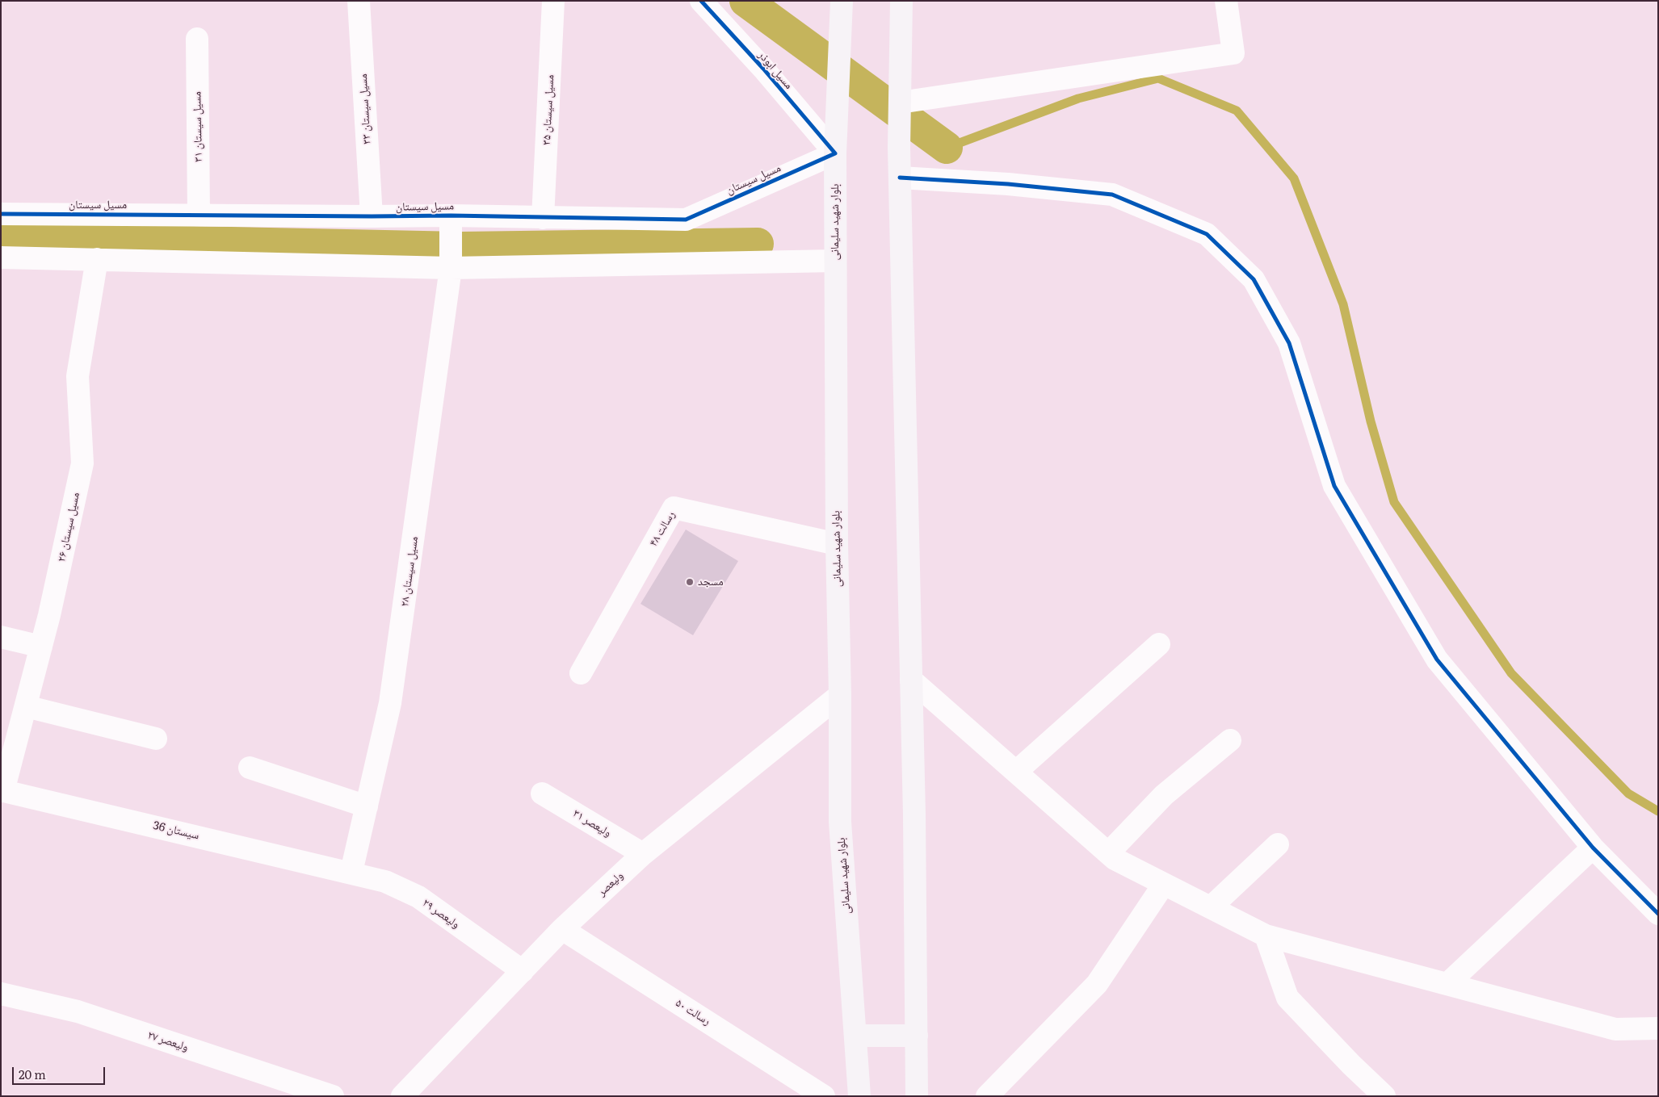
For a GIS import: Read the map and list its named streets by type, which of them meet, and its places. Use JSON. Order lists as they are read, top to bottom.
{
  "streets": {
    "main road": ["بلوار شهید سلیمانی"],
    "street": [
      "مسیل ابوذر",
      "مسیل سیستان ۳۳",
      "مسیل سیستان ۳۵",
      "مسیل سیستان ۳۱",
      "مسیل سیستان",
      "مسیل سیستان ۲۶",
      "رسالت ۴۸",
      "مسیل سیستان ۲۸",
      "ولیعصر ۳۱",
      "سیستان 36",
      "ولیعصر",
      "ولیعصر ۲۹",
      "رسالت ۵۰",
      "ولیعصر ۲۷"
    ]
  },
  "crossings": [
    ["مسیل ابوذر", "مسیل سیستان"],
    ["مسیل ابوذر", "بلوار شهید سلیمانی"],
    ["مسیل سیستان ۳۳", "مسیل سیستان"],
    ["مسیل سیستان ۳۵", "مسیل سیستان"],
    ["مسیل سیستان ۳۱", "مسیل سیستان"],
    ["مسیل سیستان", "بلوار شهید سلیمانی"],
    ["مسیل سیستان", "مسیل سیستان ۲۸"],
    ["بلوار شهید سلیمانی", "رسالت ۴۸"],
    ["بلوار شهید سلیمانی", "ولیعصر"],
    ["مسیل سیستان ۲۶", "سیستان 36"],
    ["مسیل سیستان ۲۸", "سیستان 36"],
    ["مسیل سیستان ۲۸", "ولیعصر ۲۹"],
    ["ولیعصر ۳۱", "ولیعصر"],
    ["سیستان 36", "ولیعصر ۲۹"],
    ["ولیعصر", "ولیعصر ۲۹"],
    ["ولیعصر", "رسالت ۵۰"]
  ],
  "places": ["مسجد"],
  "scale_bar": "20 m"
}
